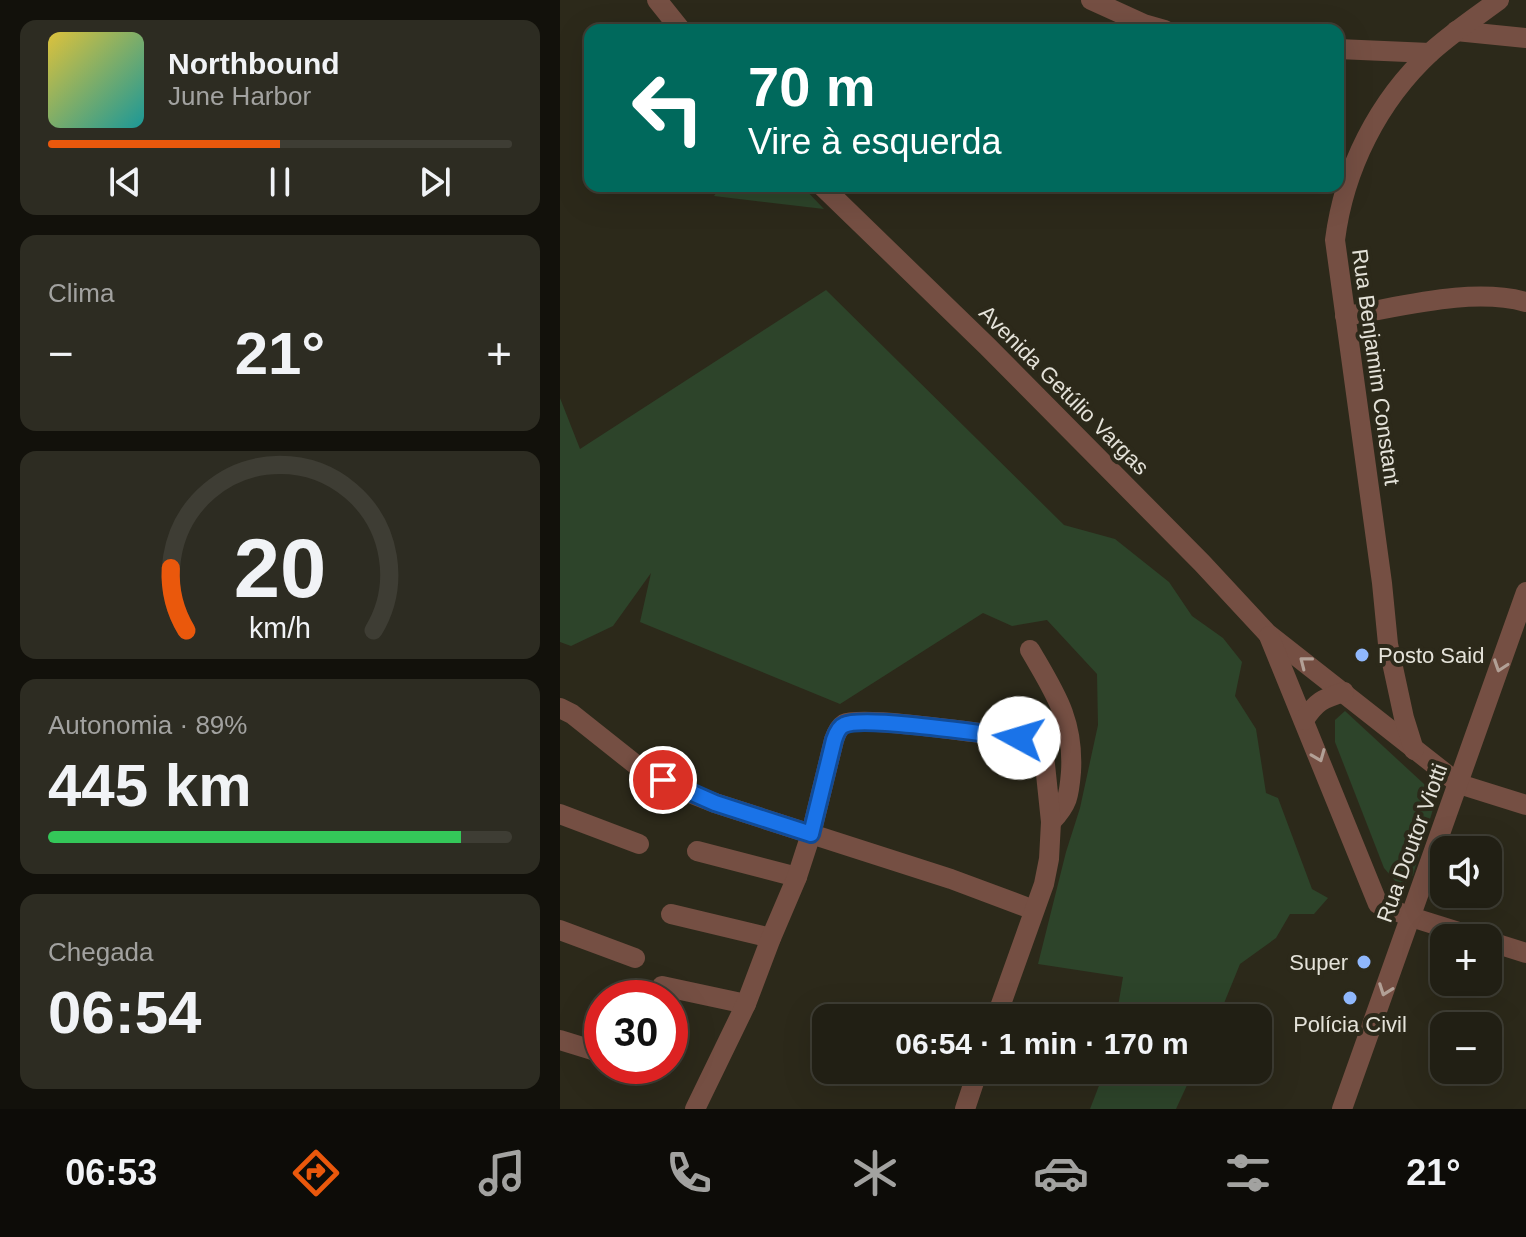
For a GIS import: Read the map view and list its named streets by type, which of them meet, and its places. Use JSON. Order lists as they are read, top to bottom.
{
  "streets": {
    "street": ["Rua Benjamim Constant", "Avenida Getúlio Vargas", "Rua Doutor Viotti"]
  },
  "one_way": ["Rua Doutor Viotti"],
  "places": ["Posto Said", "Super", "Polícia Civil"],
  "page": {
    "turn": ["70 m", "Vire à esquerda"],
    "song": ["Northbound", "June Harbor"],
    "tile": [
      "Clima",
      ["Autonomia · 89%", "445 km"],
      ["Chegada", "06:54"]
    ],
    "heat": ["−", "21°", "+"],
    "map_buttons": ["+", "−"],
    "limit": "30",
    "trip": "06:54 · 1 min · 170 m",
    "tabs": ["06:53", "21°"],
    "gauge": ["20", "km/h"]
  }
}
